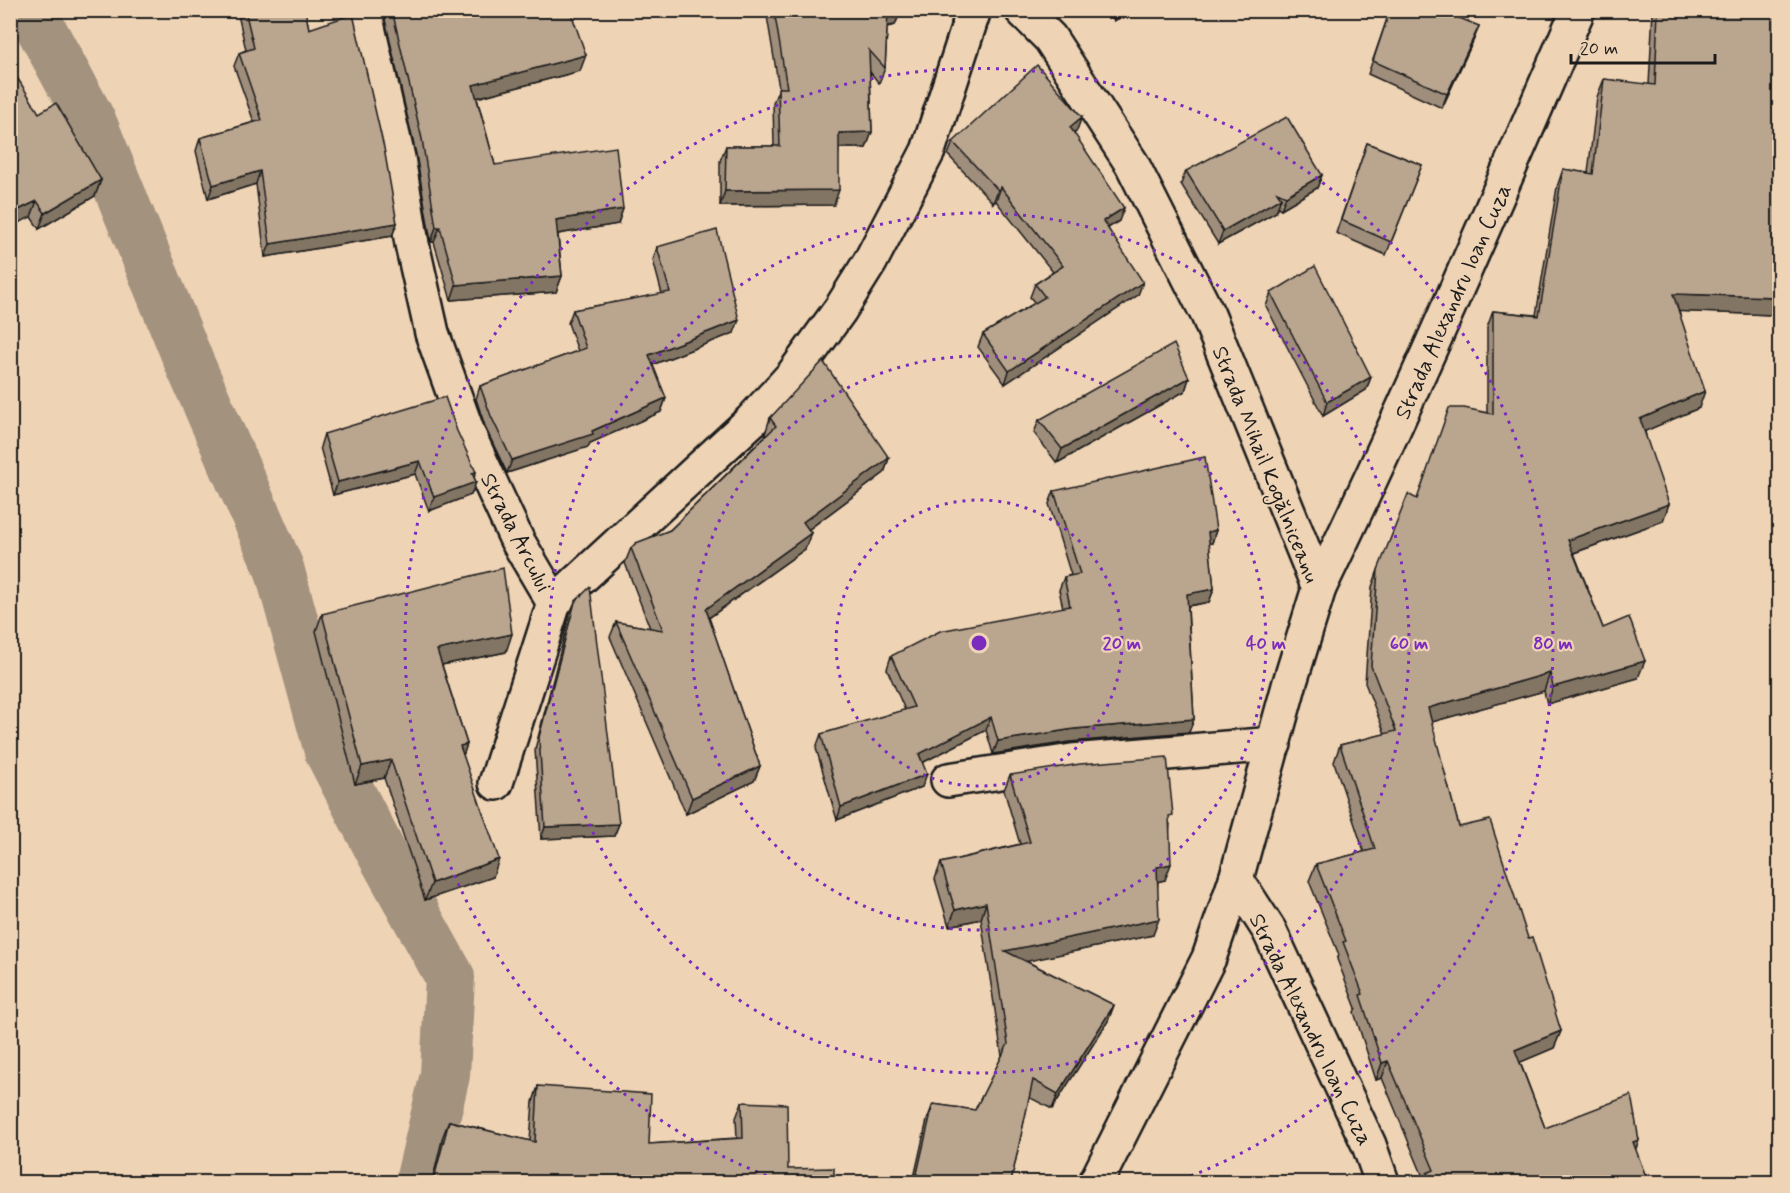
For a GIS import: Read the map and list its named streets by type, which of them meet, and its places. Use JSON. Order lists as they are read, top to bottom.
{
  "streets": {
    "street": ["Strada Alexandru Ioan Cuza", "Strada Mihail Kogălniceanu", "Strada Arcului"]
  },
  "crossings": [
    ["Strada Alexandru Ioan Cuza", "Strada Mihail Kogălniceanu"]
  ],
  "scale_bar": "20 m",
  "rings": [
    "20 m",
    "40 m",
    "60 m",
    "80 m"
  ]
}
